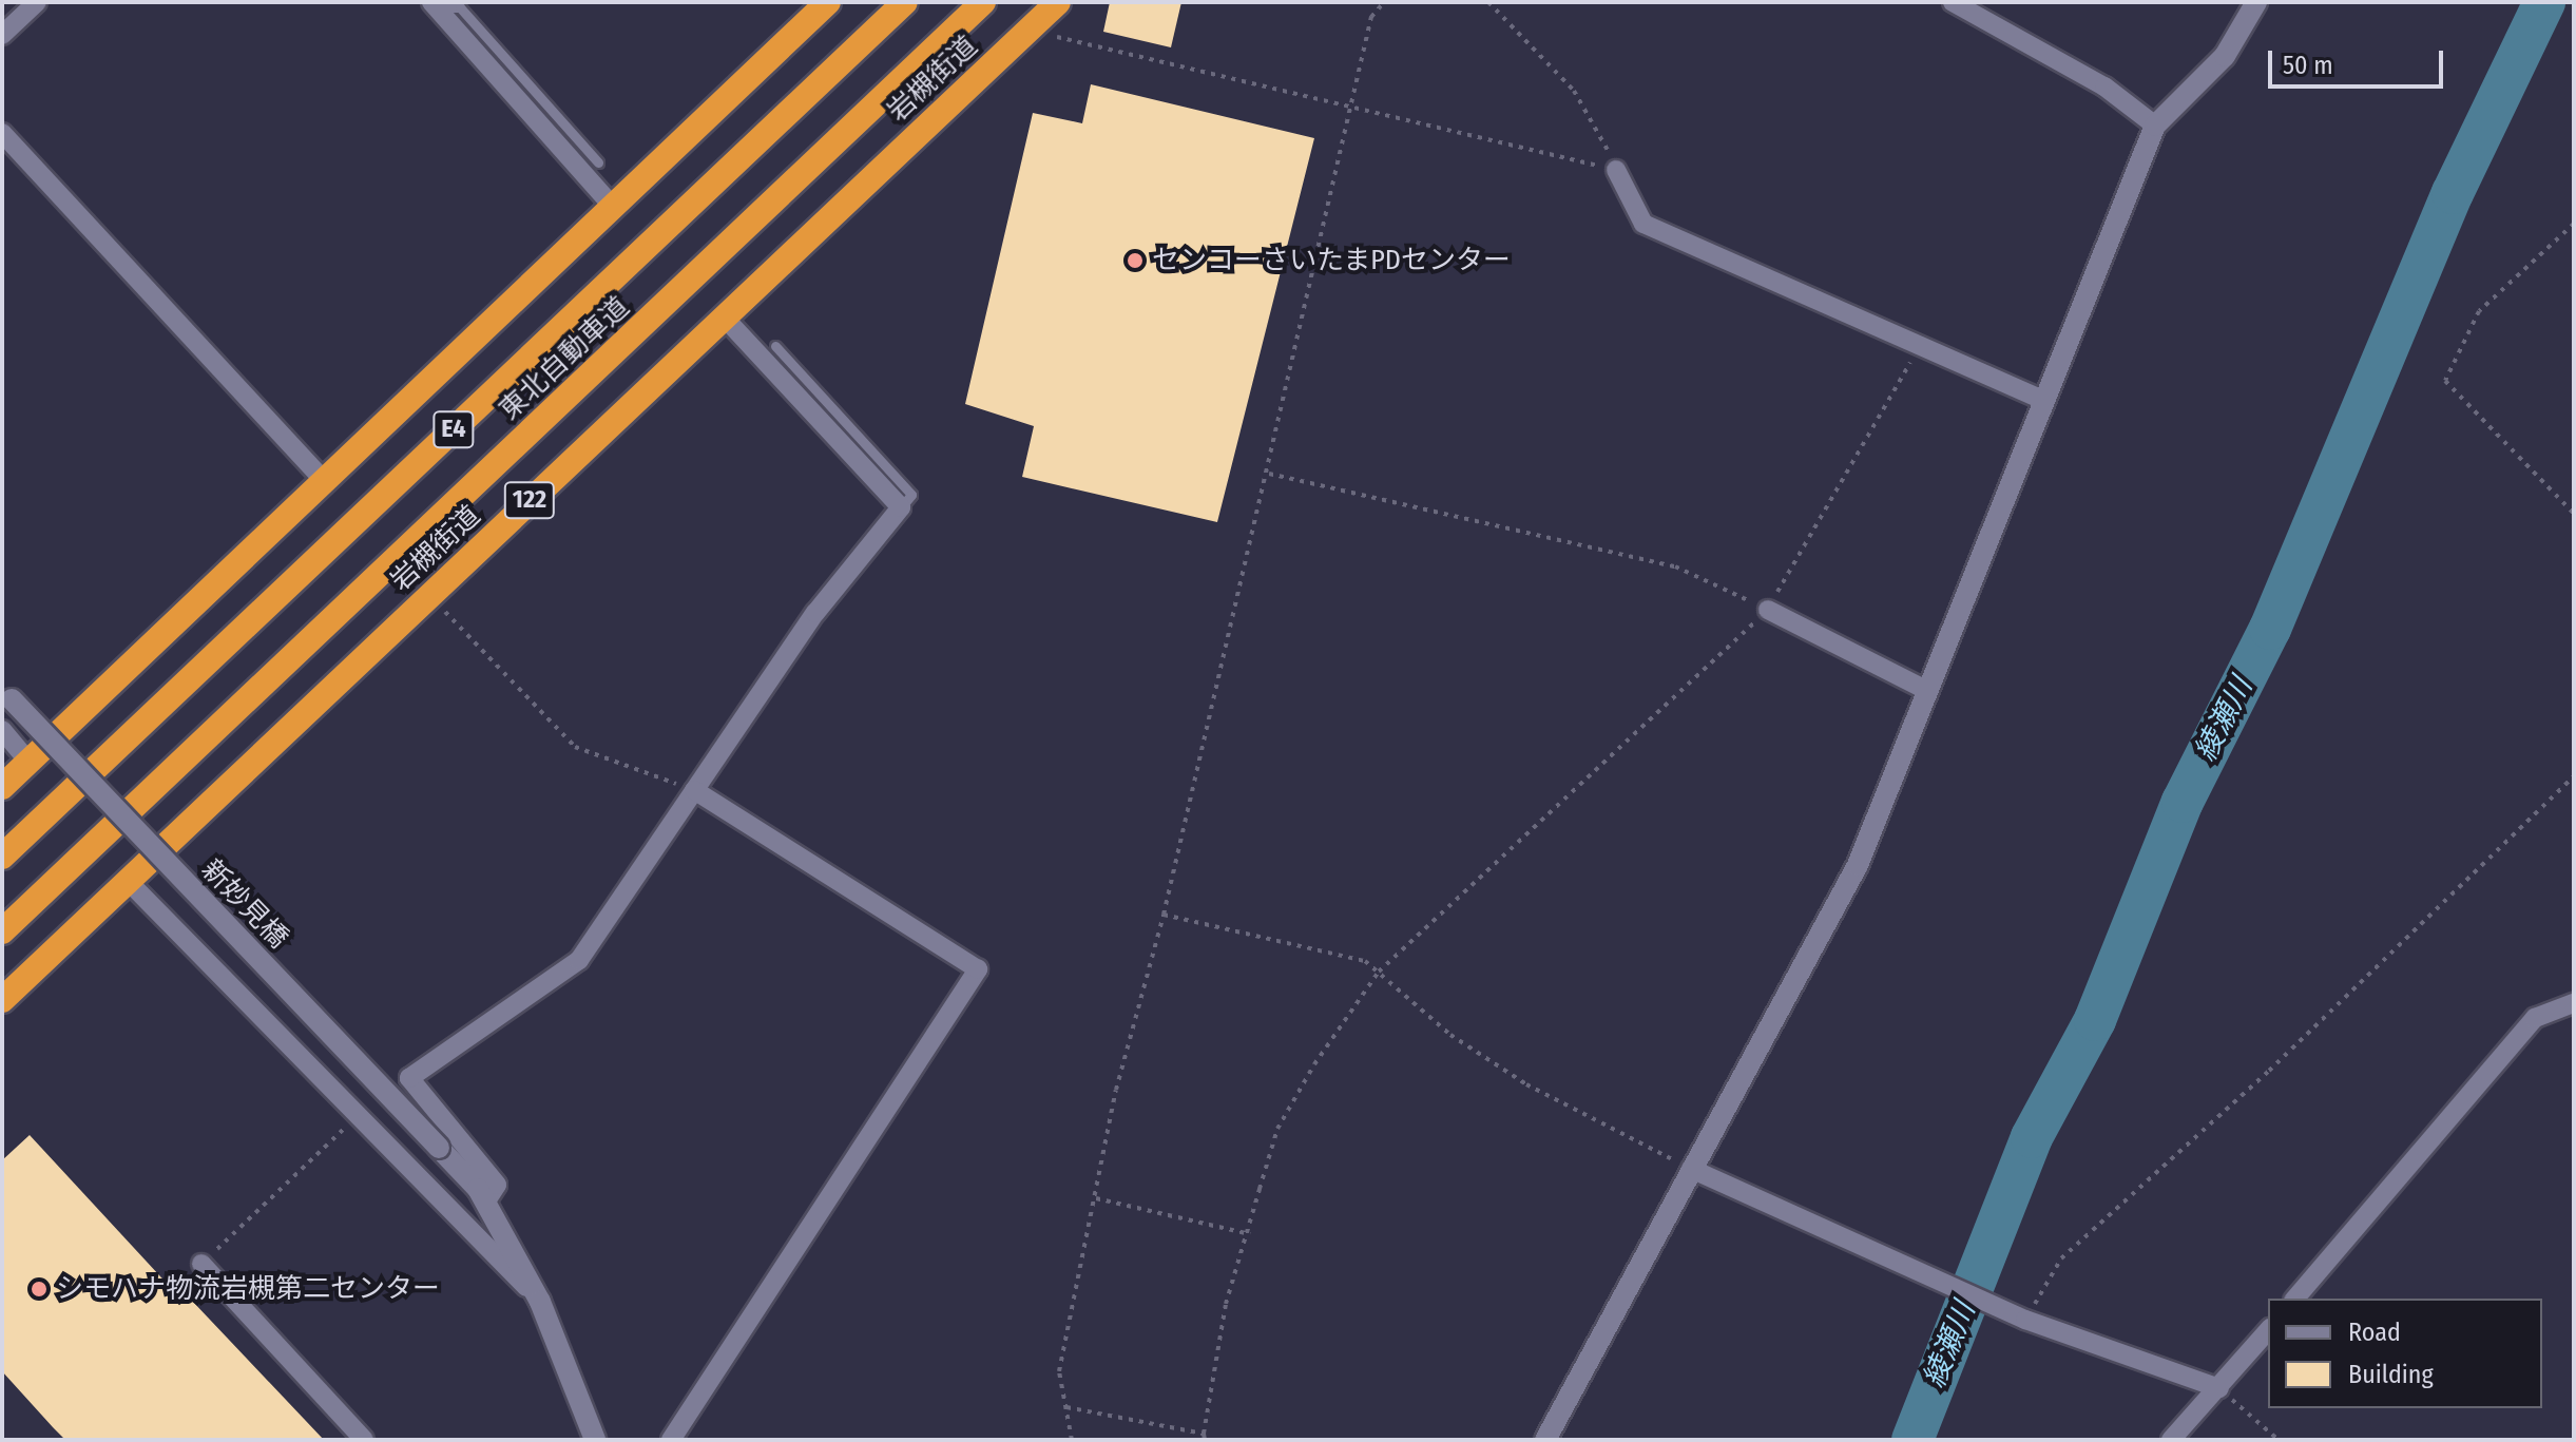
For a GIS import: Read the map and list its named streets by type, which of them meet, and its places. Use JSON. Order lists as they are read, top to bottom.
{
  "streets": {
    "highway": [
      "岩槻街道",
      "東北自動車道",
      "E4",
      "122"
    ],
    "street": ["新妙見橋"]
  },
  "water": ["綾瀬川"],
  "places": ["センコーさいたまPDセンター", "シモハナ物流岩槻第二センター"],
  "legend": ["Road", "Building"],
  "scale_bar": "50 m"
}
